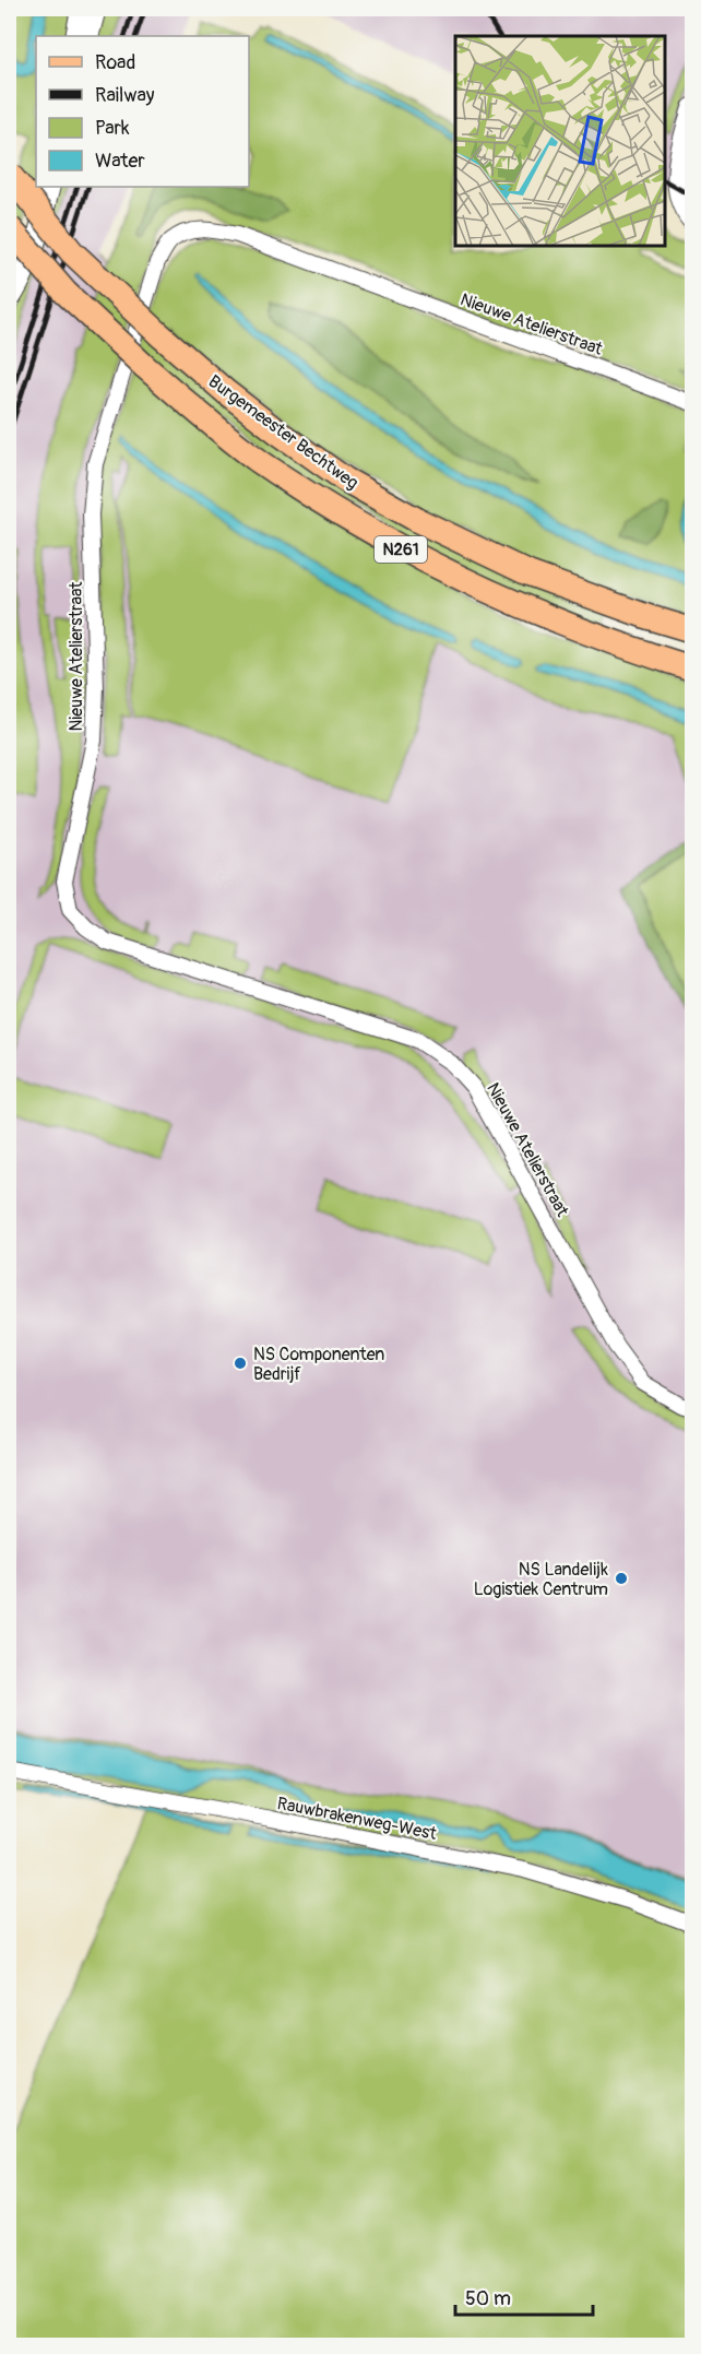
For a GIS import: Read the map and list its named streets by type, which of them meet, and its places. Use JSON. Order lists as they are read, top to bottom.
{
  "streets": {
    "main road": ["Burgemeester Bechtweg", "N261"],
    "street": ["Nieuwe Atelierstraat", "Rauwbrakenweg-West"]
  },
  "places": ["NS Componenten Bedrijf", "NS Landelijk Logistiek Centrum"],
  "legend": [
    "Road",
    "Railway",
    "Park",
    "Water"
  ],
  "scale_bar": "50 m"
}
